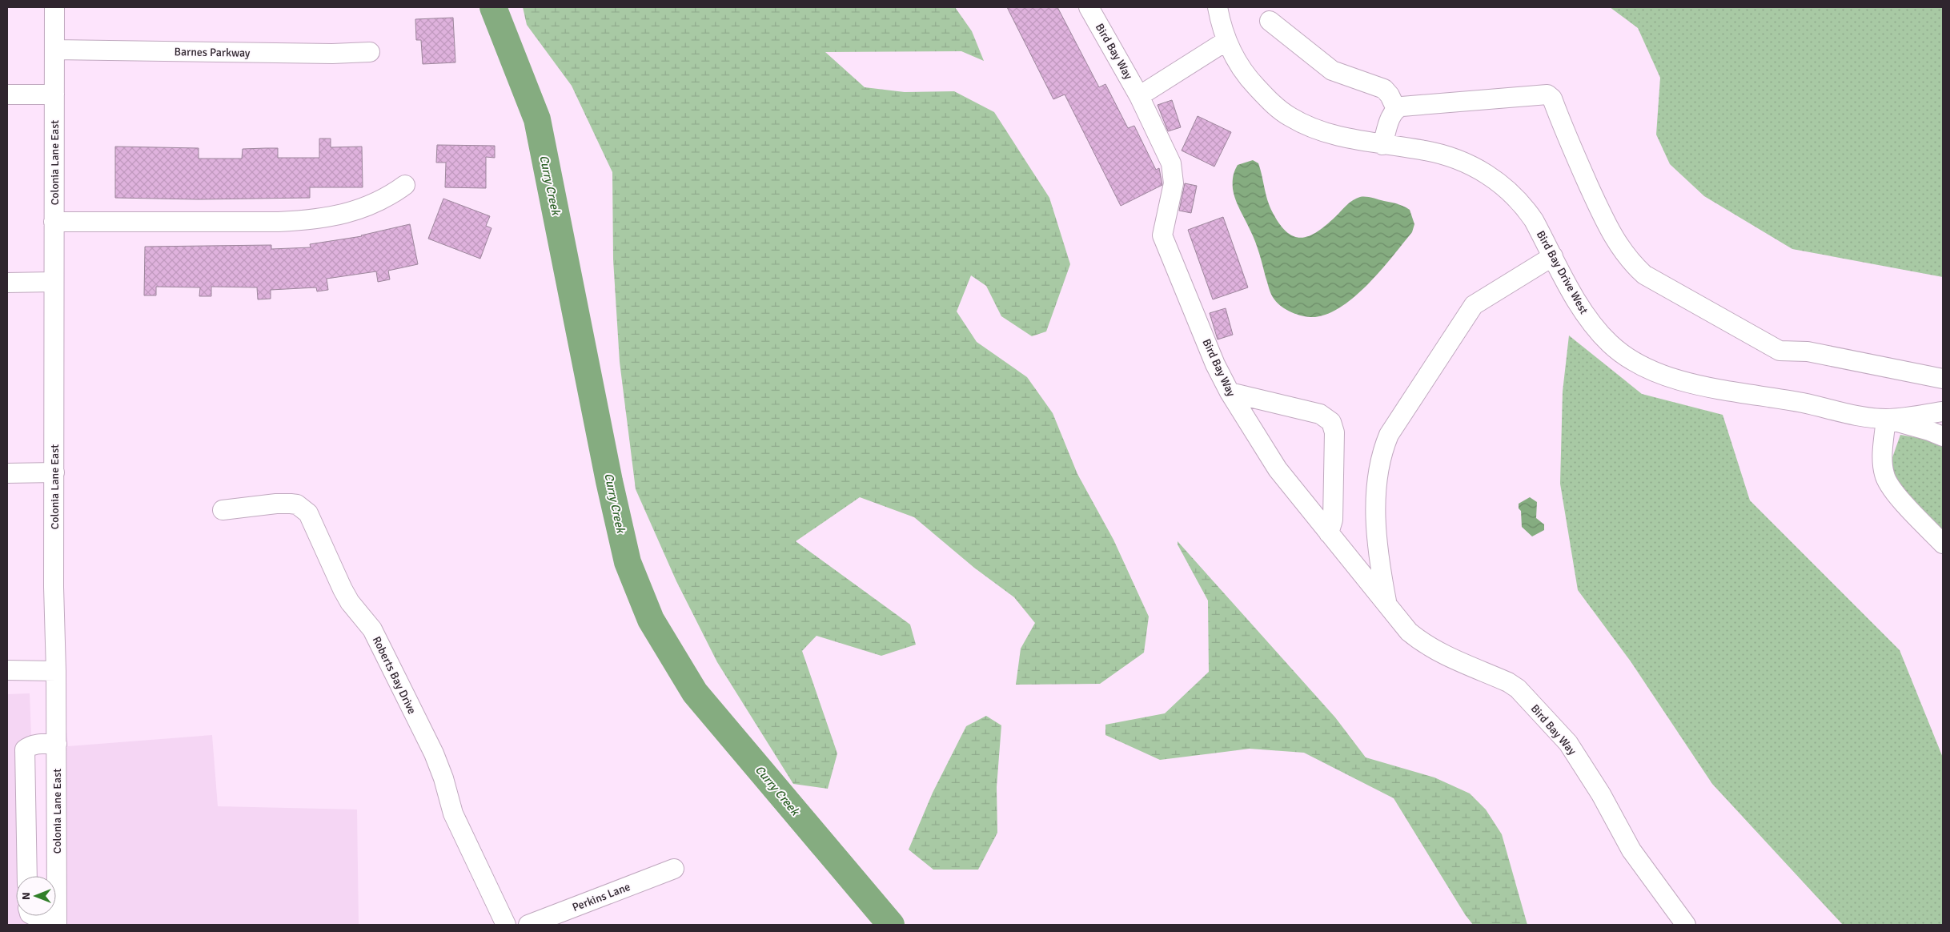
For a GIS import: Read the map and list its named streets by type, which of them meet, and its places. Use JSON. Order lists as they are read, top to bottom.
{
  "streets": {
    "street": [
      "Bird Bay Way",
      "Barnes Parkway",
      "Colonia Lane East",
      "Bird Bay Drive West",
      "Roberts Bay Drive",
      "Perkins Lane"
    ]
  },
  "crossings": [
    ["Bird Bay Way", "Bird Bay Drive West"],
    ["Barnes Parkway", "Colonia Lane East"]
  ],
  "water": ["Curry Creek"],
  "north": "left"
}
